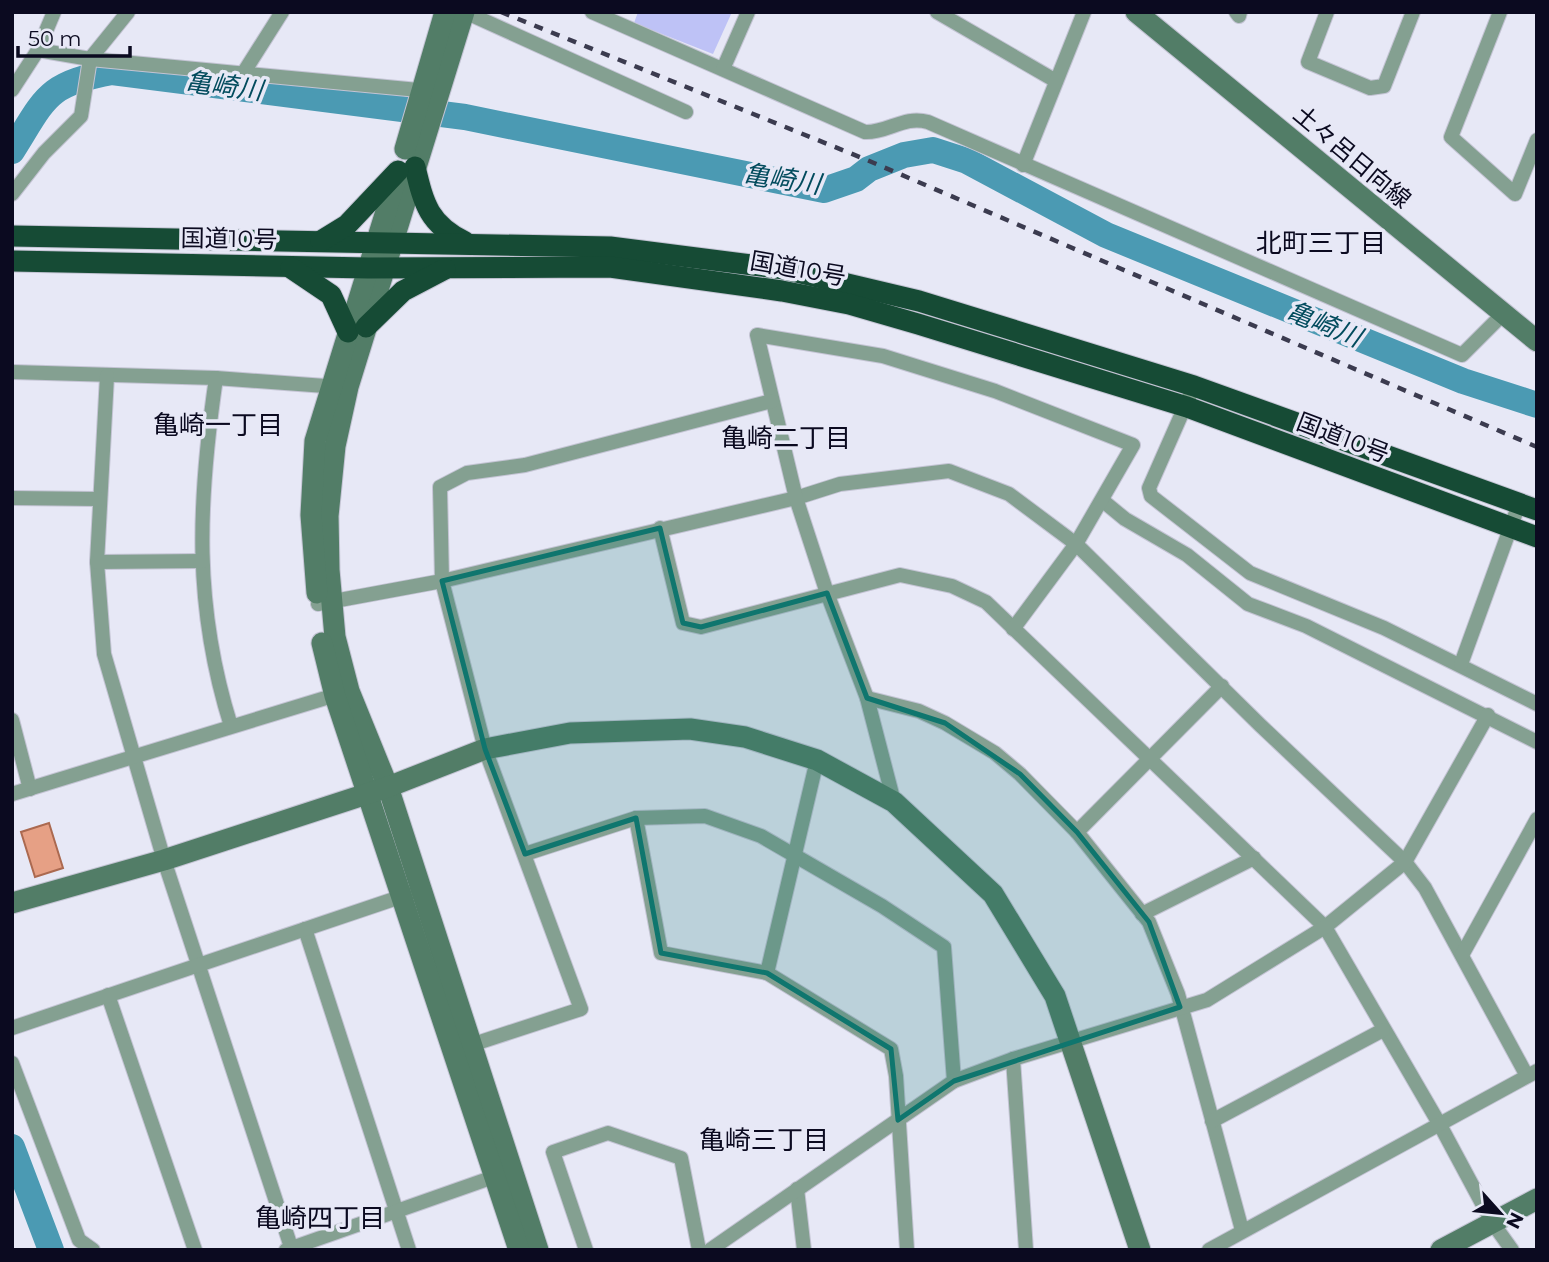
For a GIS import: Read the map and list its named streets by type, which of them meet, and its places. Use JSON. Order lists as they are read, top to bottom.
{
  "streets": {
    "highway": ["国道10号"],
    "street": ["土々呂日向線"]
  },
  "districts": [
    "北町三丁目",
    "亀崎一丁目",
    "亀崎二丁目",
    "亀崎三丁目",
    "亀崎四丁目"
  ],
  "water": ["亀崎川"],
  "scale_bar": "50 m",
  "north": "bottom right"
}
